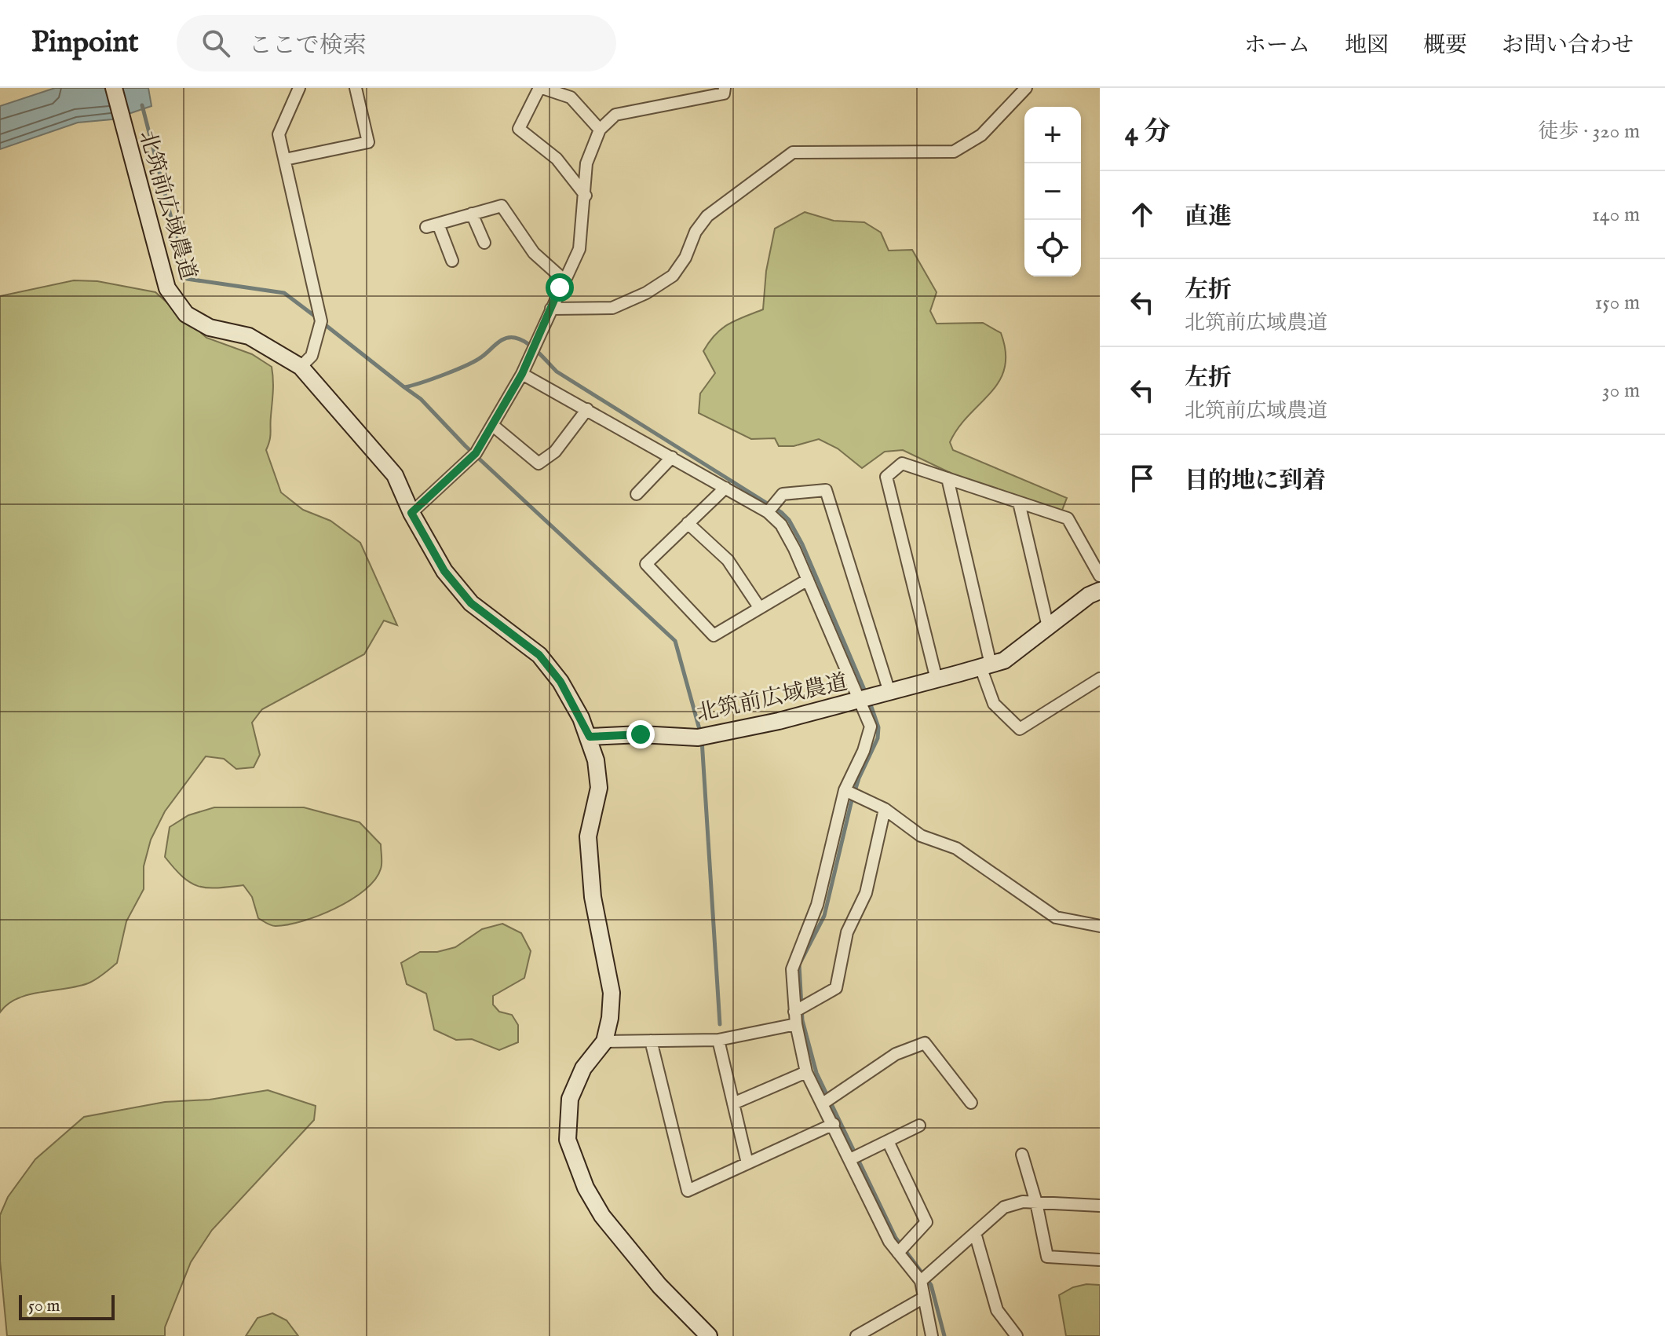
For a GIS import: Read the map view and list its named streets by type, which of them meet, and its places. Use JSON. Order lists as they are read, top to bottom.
{
  "streets": {
    "street": ["北筑前広域農道"]
  },
  "scale_bar": "50 m",
  "page": {
    "header": "Pinpoint",
    "search": "ここで検索",
    "nav": [
      "ホーム",
      "地図",
      "概要",
      "お問い合わせ"
    ],
    "heading": ["4 分", "徒歩 · 320 m"],
    "map_buttons": ["+", "−"],
    "list": [
      ["直進", "140 m"],
      ["左折", "北筑前広域農道", "150 m"],
      ["左折", "北筑前広域農道", "30 m"],
      "目的地に到着"
    ],
    "scale": "50 m"
  }
}
